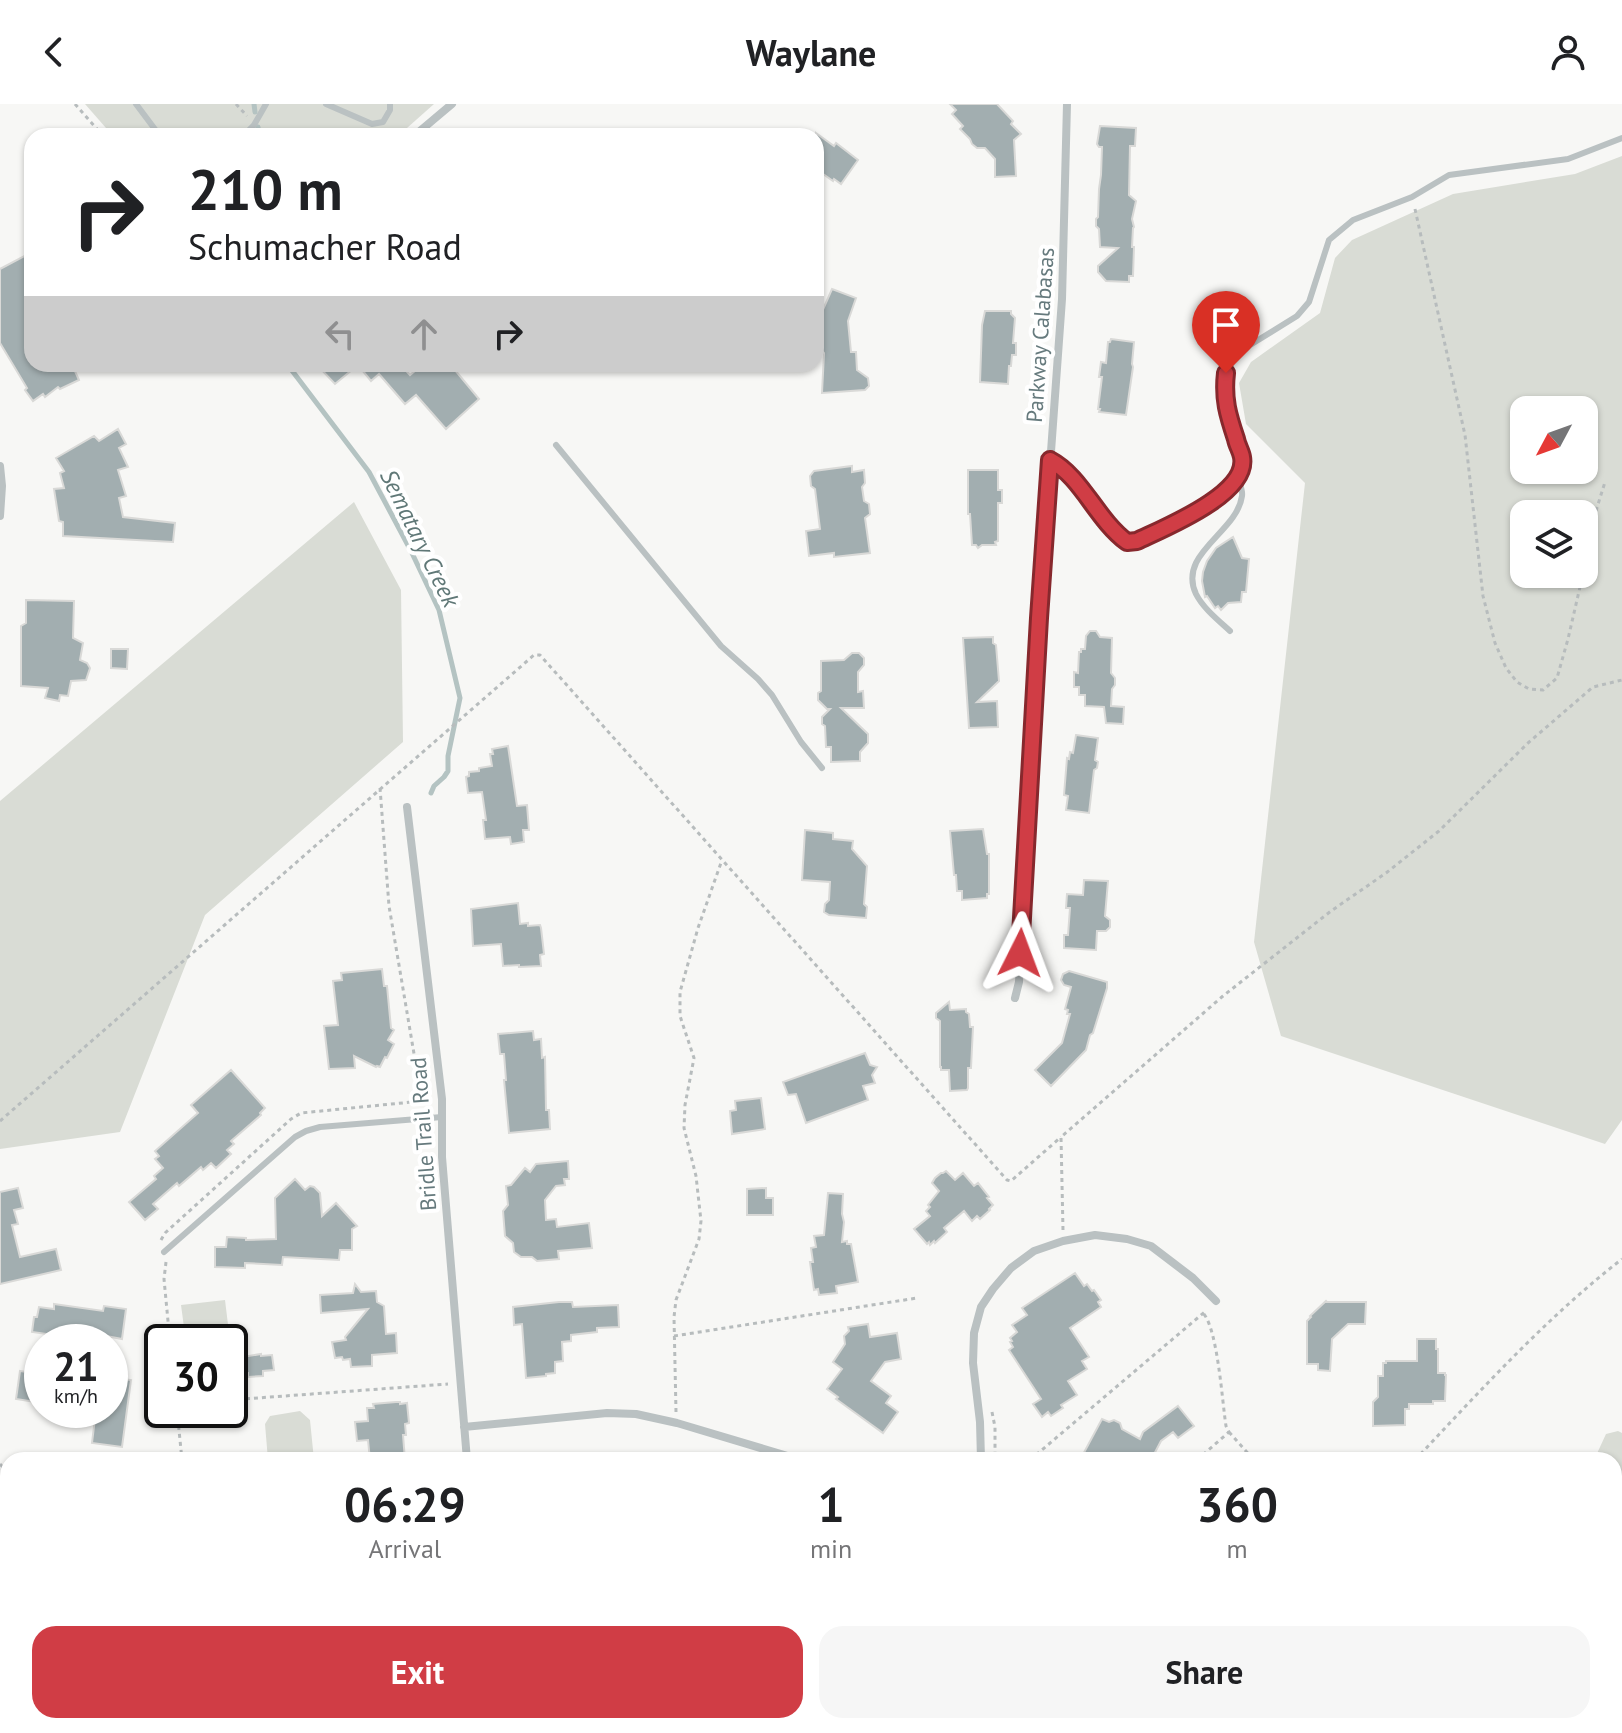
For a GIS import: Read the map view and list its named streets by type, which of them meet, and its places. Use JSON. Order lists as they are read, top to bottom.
{
  "streets": {
    "street": ["Parkway Calabasas", "Bridle Trail Road"]
  },
  "water": ["Sematary Creek"],
  "north": "bottom left",
  "page": {
    "header": "Waylane",
    "turn": ["210 m", "Schumacher Road"],
    "speed": "21 km/h",
    "limit": "30",
    "eta": [
      "06:29",
      "Arrival",
      "1",
      "min",
      "360",
      "m"
    ],
    "buttons": ["Exit", "Share"]
  }
}
